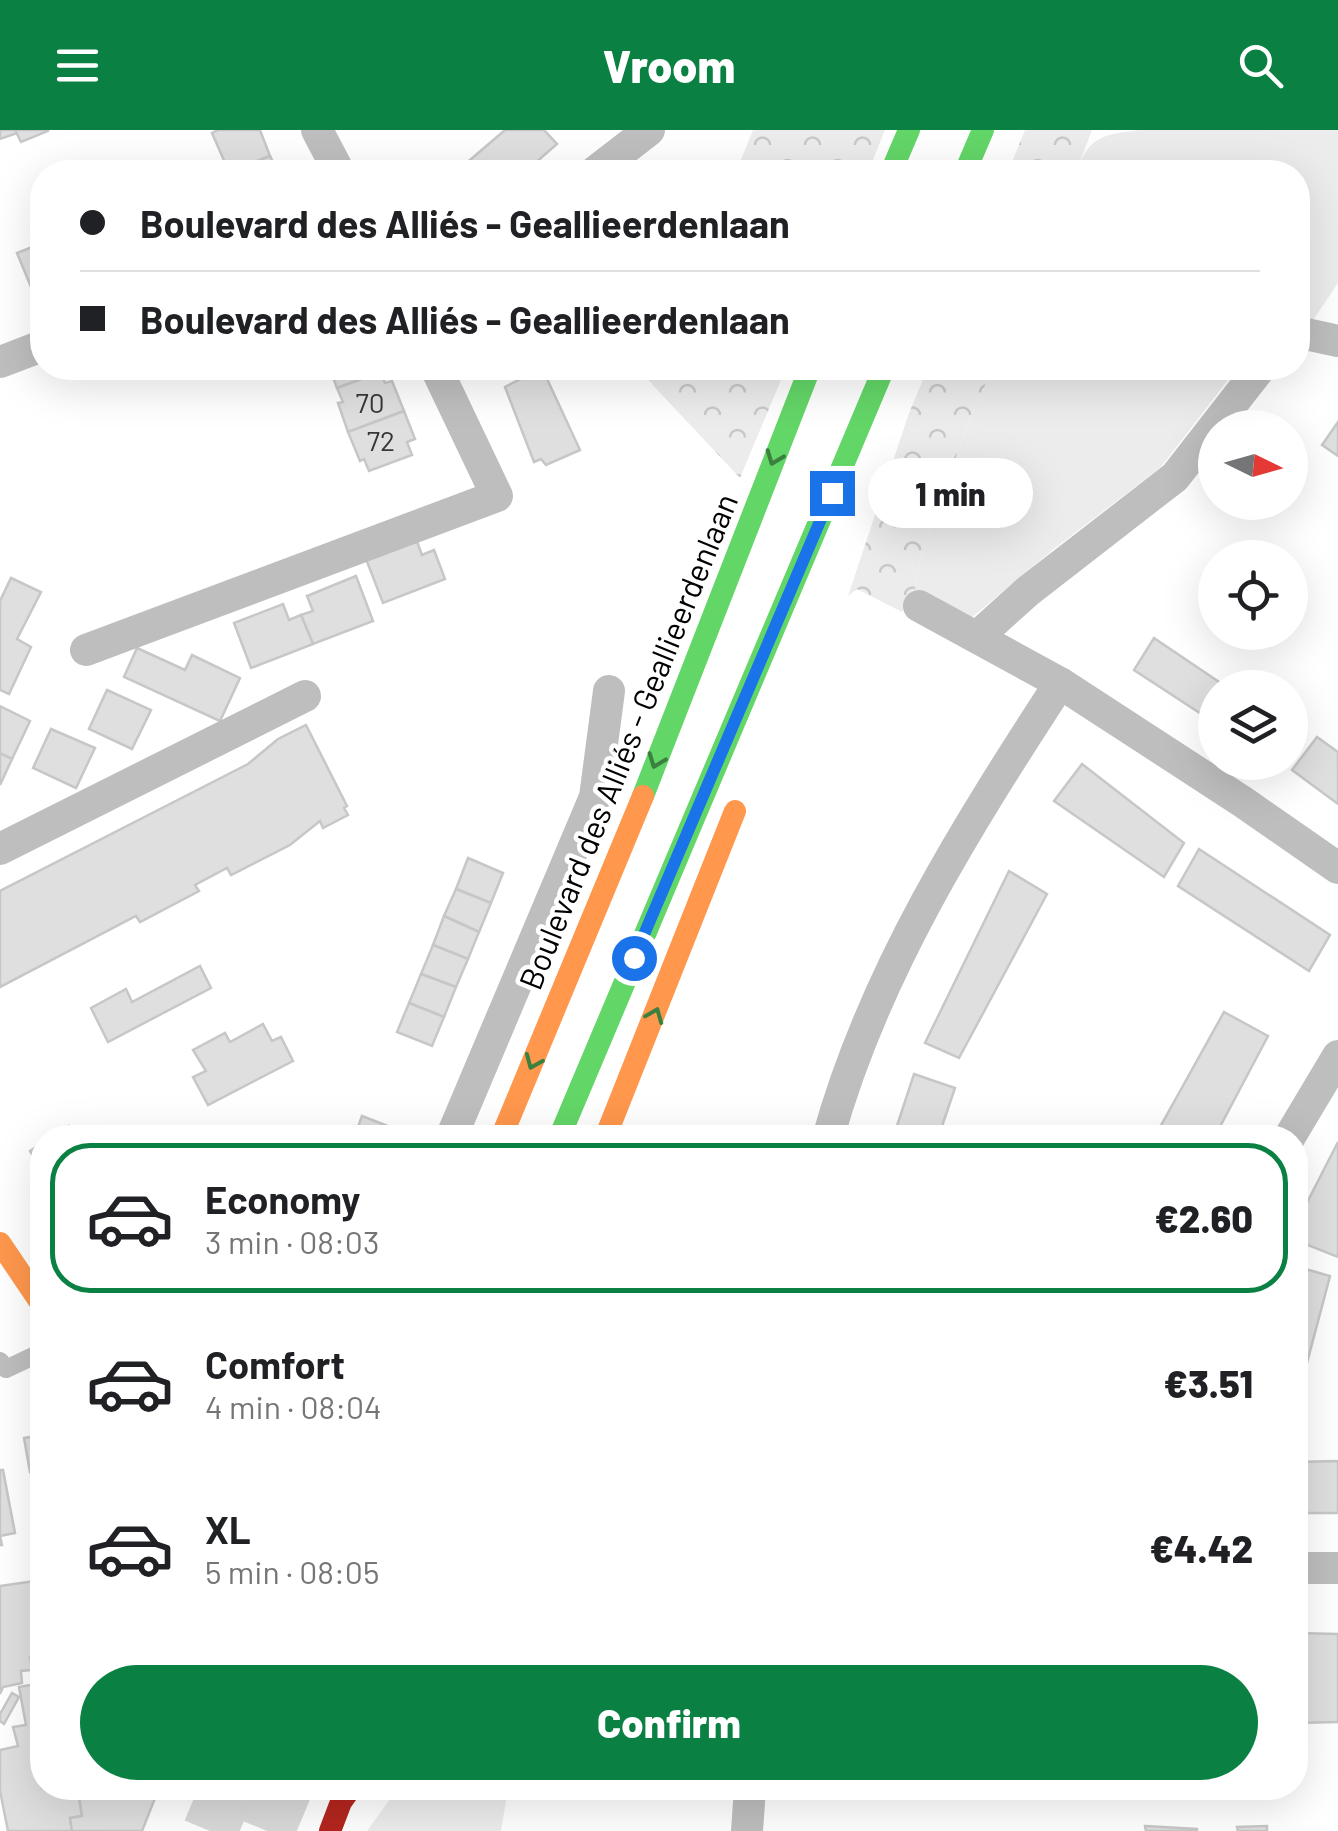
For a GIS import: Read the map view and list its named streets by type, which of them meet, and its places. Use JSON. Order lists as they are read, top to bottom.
{
  "streets": {
    "main road": ["Boulevard des Alliés - Geallieerdenlaan"]
  },
  "house_numbers": ["70", "72"],
  "north": "right",
  "page": {
    "header": "Vroom",
    "banner": ["Boulevard des Alliés - Geallieerdenlaan", "Boulevard des Alliés - Geallieerdenlaan"],
    "bubble": "1 min",
    "list": [
      {
        "name": "Economy",
        "note": "3 min · 08:03",
        "value": "€2.60"
      },
      {
        "name": "Comfort",
        "note": "4 min · 08:04",
        "value": "€3.51"
      },
      {
        "name": "XL",
        "note": "5 min · 08:05",
        "value": "€4.42"
      }
    ],
    "buttons": "Confirm"
  }
}
